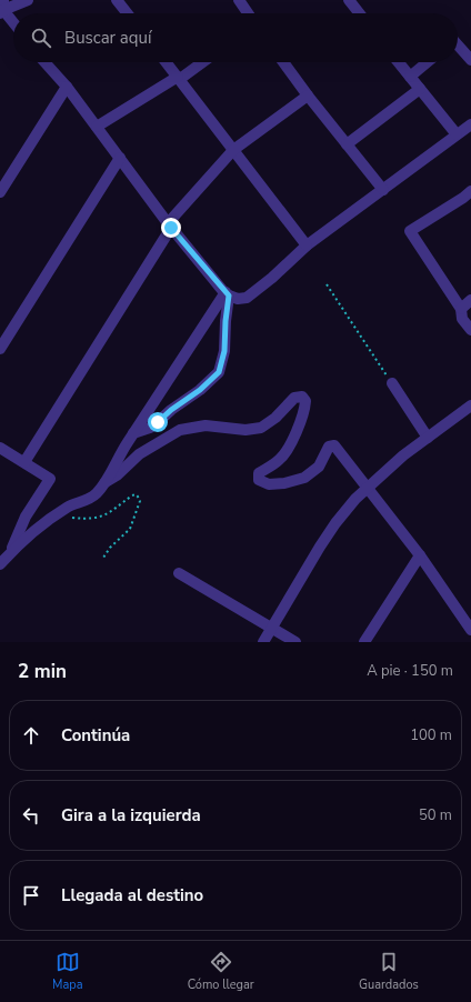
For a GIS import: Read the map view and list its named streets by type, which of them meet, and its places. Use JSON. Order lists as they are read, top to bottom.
{
  "page": {
    "search": "Buscar aquí",
    "heading": ["2 min", "A pie · 150 m"],
    "list": [
      ["Continúa", "100 m"],
      ["Gira a la izquierda", "50 m"],
      "Llegada al destino"
    ],
    "nav": ["Mapa", "Cómo llegar", "Guardados"]
  }
}
